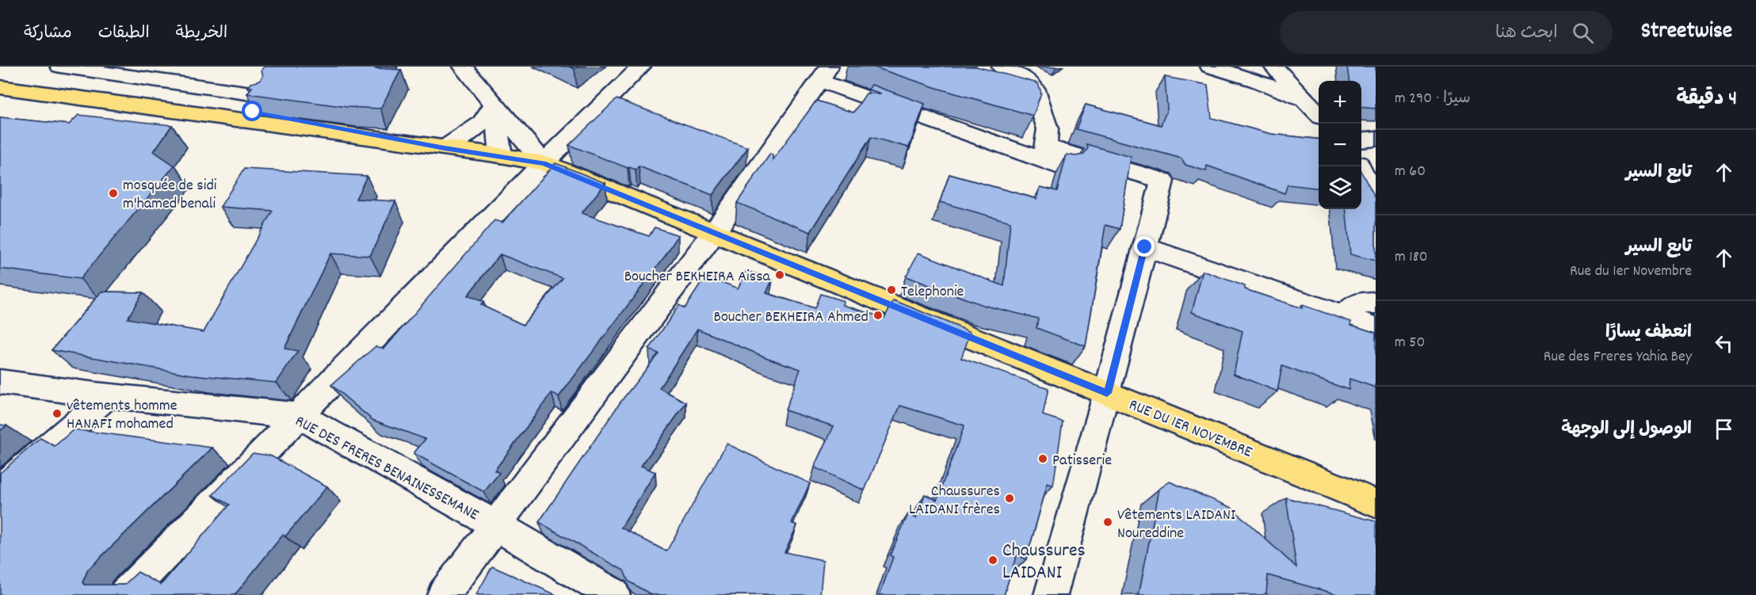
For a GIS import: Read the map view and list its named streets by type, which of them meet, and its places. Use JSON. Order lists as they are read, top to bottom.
{
  "streets": {
    "main road": ["RUE DU 1ER NOVEMBRE"],
    "street": ["RUE DES FRERES BENAINESSEMANE"]
  },
  "places": [
    "mosquée de sidi m'hamed benali",
    "Boucher BEKHEIRA Aissa",
    "Telephonie",
    "Boucher BEKHEIRA Ahmed",
    "vêtements homme HANAFI mohamed",
    "Patisserie",
    "Chaussures LAIDANI frères",
    "Vêtements LAIDANI Noureddine",
    "Chaussures LAIDANI"
  ],
  "page": {
    "header": "Streetwise",
    "search": "ابحث هنا",
    "nav": ["الخريطة", "الطبقات", "مشاركة"],
    "heading": ["4 دقيقة", "سيرًا · 290 m"],
    "map_buttons": ["+", "−"],
    "list": [
      ["تابع السير", "60 m"],
      ["تابع السير", "Rue du 1er Novembre", "180 m"],
      ["انعطف يسارًا", "Rue des Freres Yahia Bey", "50 m"],
      "الوصول إلى الوجهة"
    ]
  }
}
